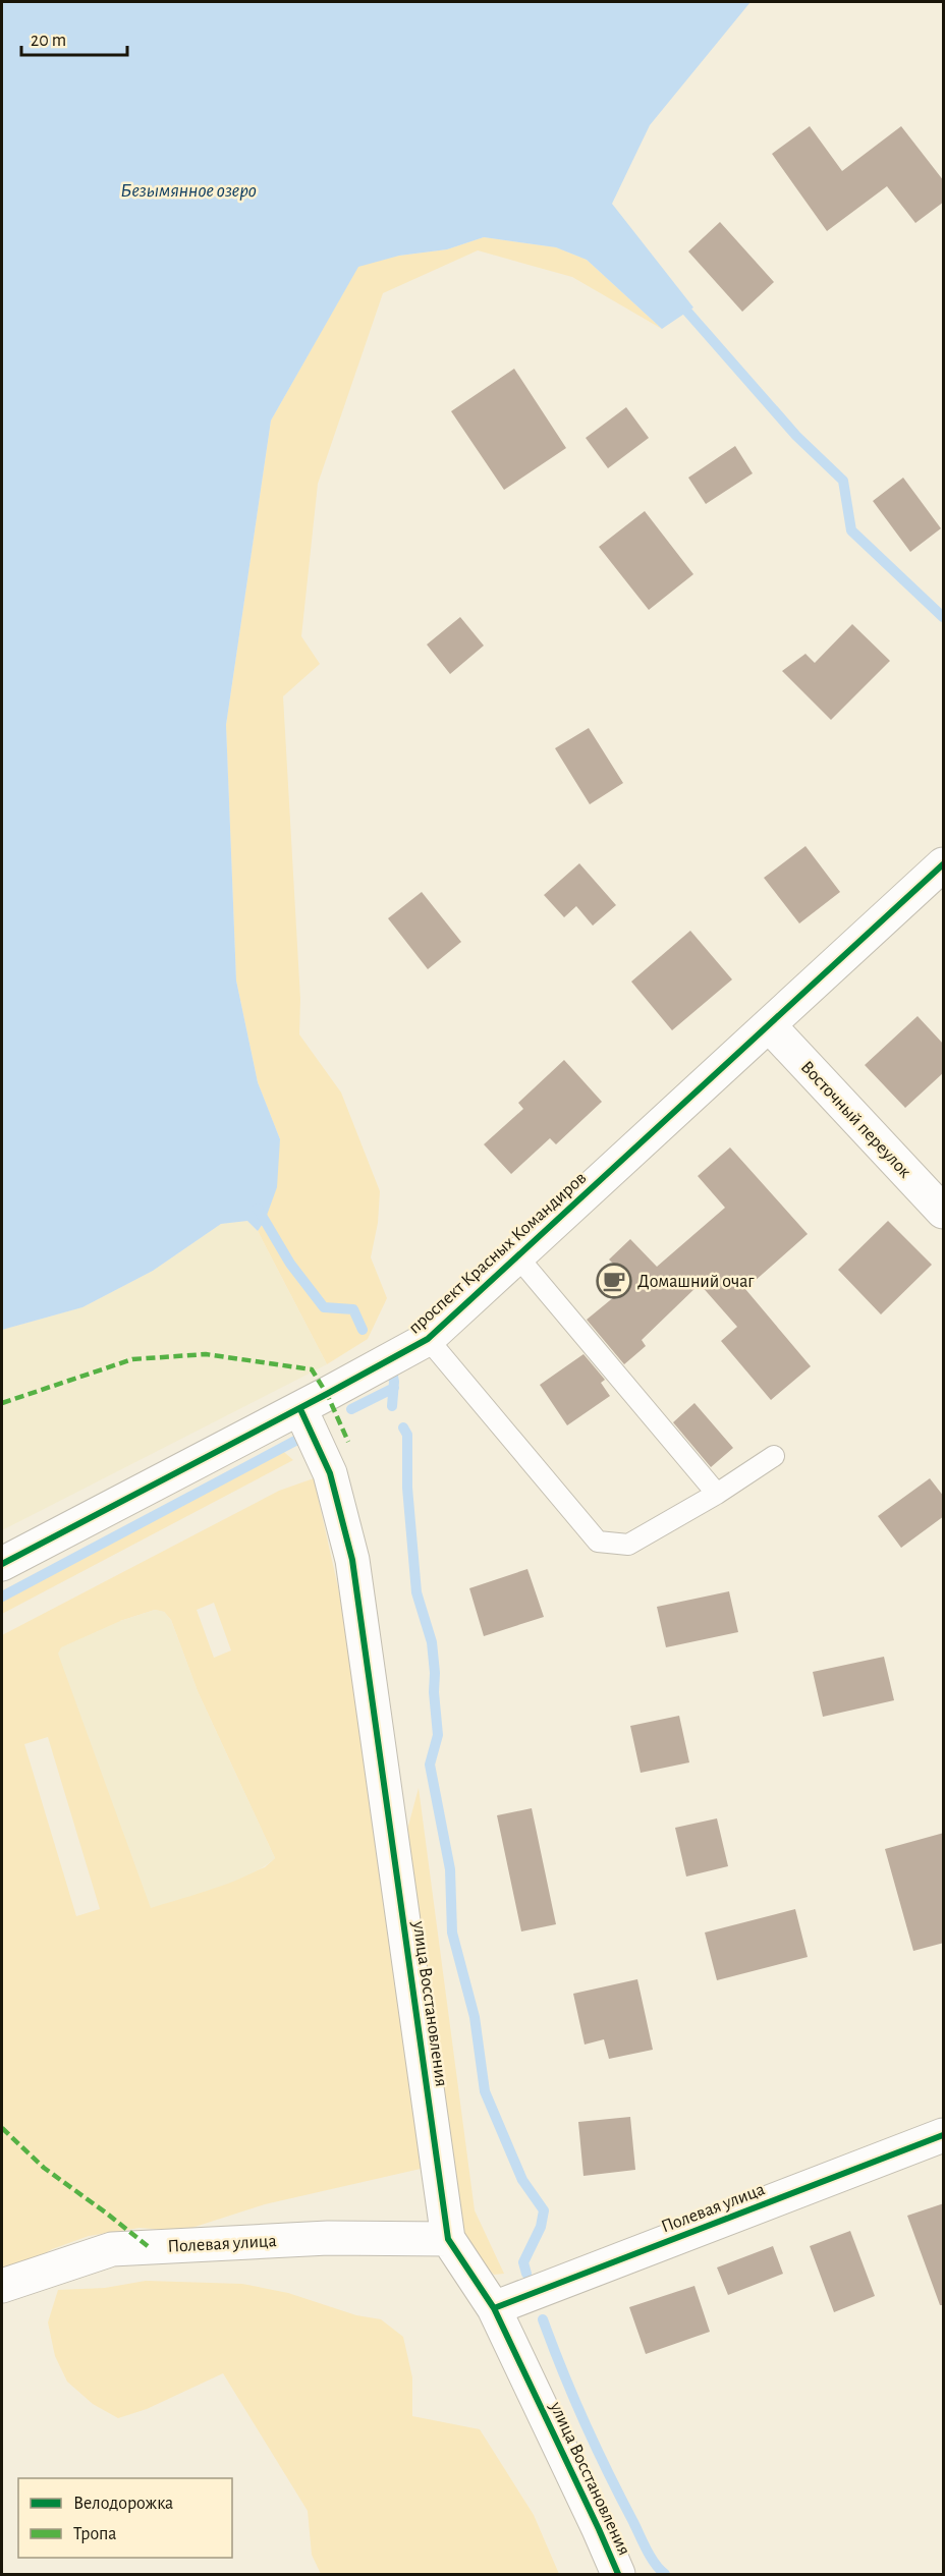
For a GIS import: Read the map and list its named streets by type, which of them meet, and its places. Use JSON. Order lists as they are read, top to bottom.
{
  "streets": {
    "street": [
      "Восточный переулок",
      "проспект Красных Командиров",
      "улица Восстановления",
      "Полевая улица"
    ]
  },
  "crossings": [
    ["Восточный переулок", "проспект Красных Командиров"],
    ["проспект Красных Командиров", "улица Восстановления"],
    ["улица Восстановления", "Полевая улица"]
  ],
  "water": ["Безымянное озеро"],
  "places": {
    "cafe": ["Домашний очаг"]
  },
  "legend": ["Велодорожка", "Тропа"],
  "scale_bar": "20 m"
}
